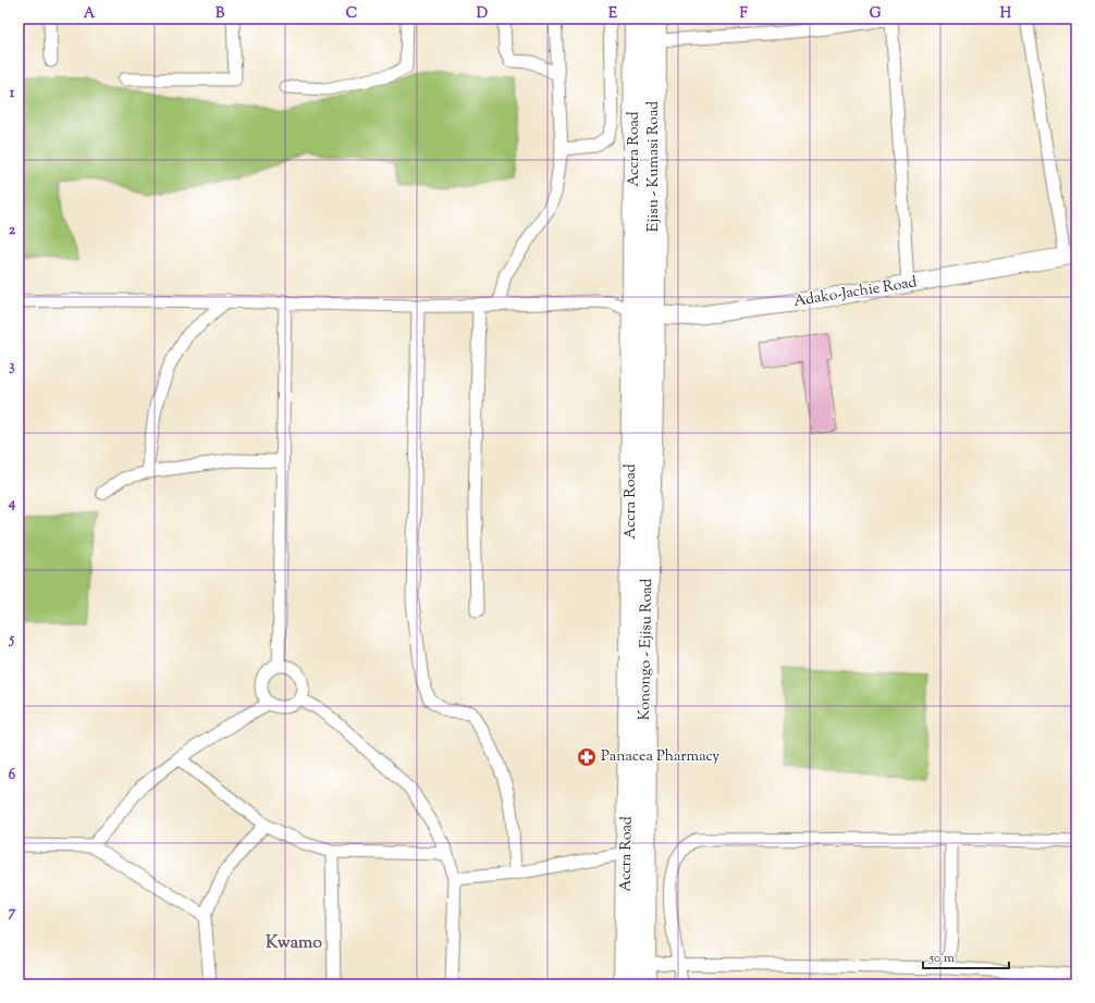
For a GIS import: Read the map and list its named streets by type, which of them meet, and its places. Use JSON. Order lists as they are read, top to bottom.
{
  "streets": {
    "highway": ["Accra Road", "Ejisu - Kumasi Road", "Konongo - Ejisu Road"],
    "street": ["Adako-Jachie Road"]
  },
  "crossings": [
    ["Accra Road", "Ejisu - Kumasi Road"],
    ["Accra Road", "Adako-Jachie Road"],
    ["Accra Road", "Konongo - Ejisu Road"],
    ["Ejisu - Kumasi Road", "Adako-Jachie Road"],
    ["Ejisu - Kumasi Road", "Konongo - Ejisu Road"],
    ["Adako-Jachie Road", "Konongo - Ejisu Road"]
  ],
  "districts": ["Kwamo"],
  "places": {
    "pharmacy": ["Panacea Pharmacy"]
  },
  "scale_bar": "50 m",
  "grid": {
    "columns": [
      "A",
      "B",
      "C",
      "D",
      "E",
      "F",
      "G",
      "H"
    ],
    "rows": [
      "1",
      "2",
      "3",
      "4",
      "5",
      "6",
      "7"
    ]
  }
}
